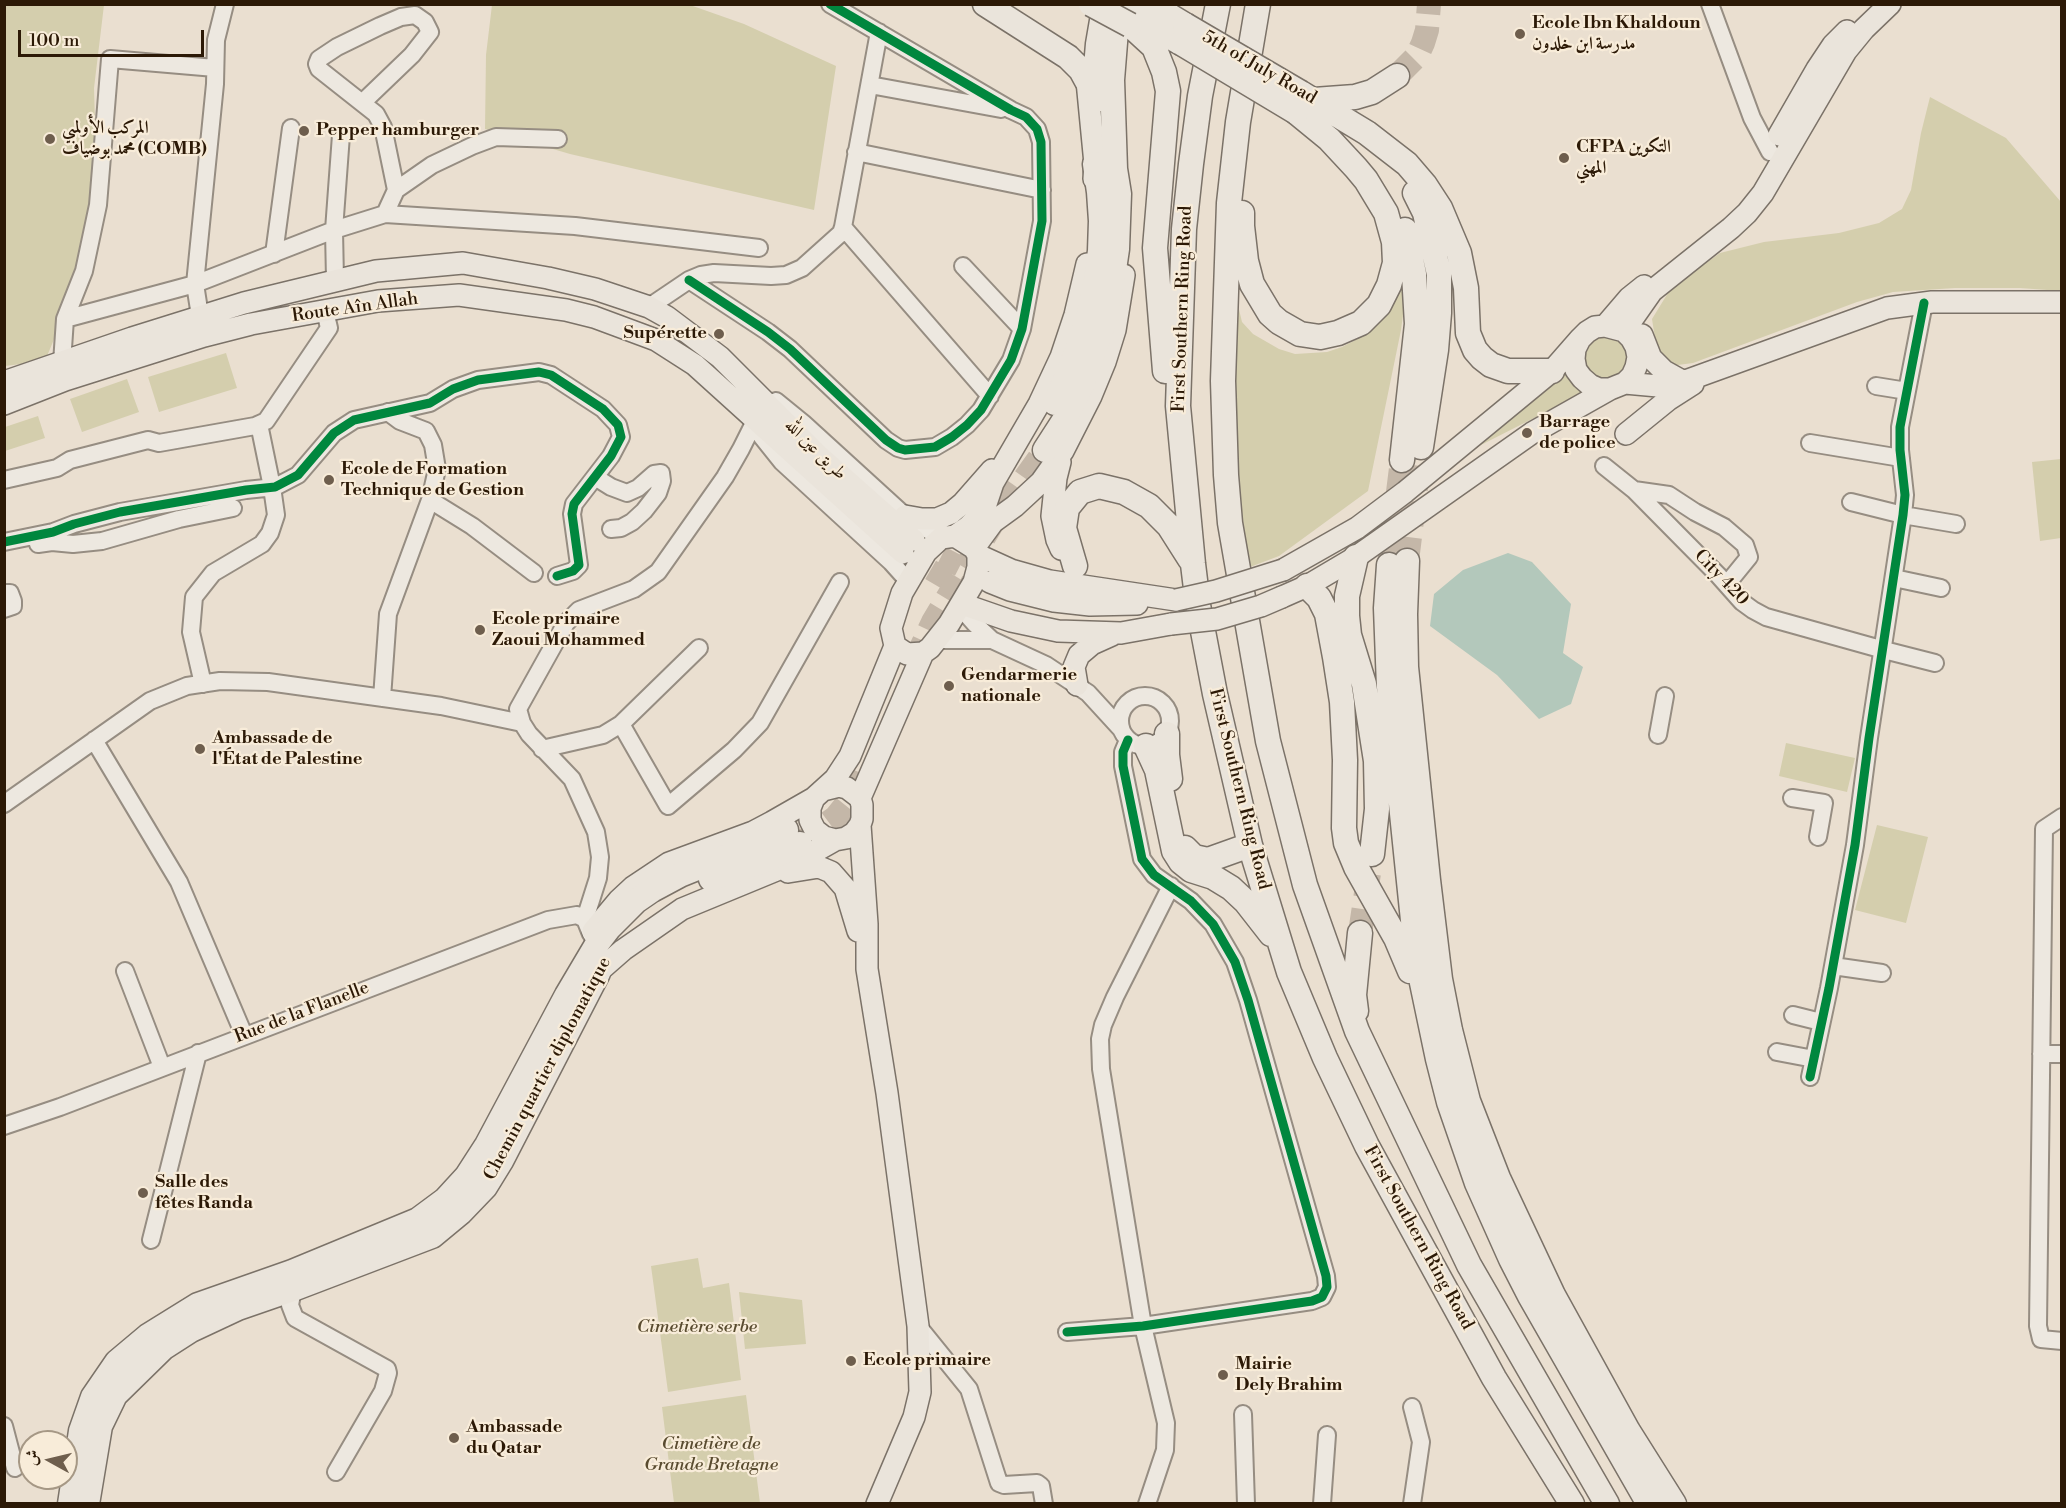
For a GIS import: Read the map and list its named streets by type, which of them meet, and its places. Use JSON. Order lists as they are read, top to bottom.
{
  "streets": {
    "highway": ["5th of July Road", "First Southern Ring Road", "Chemin quartier diplomatique"],
    "main road": ["Route Aîn Allah", "طريق عين الله"],
    "street": ["City 420", "Rue de la Flanelle"]
  },
  "crossings": [
    ["Route Aîn Allah", "طريق عين الله"]
  ],
  "parks": ["Cimetière serbe", "Cimetière de Grande Bretagne"],
  "places": [
    "Ecole Ibn Khaldoun مدرسة ابن خلدون",
    "Pepper hamburger",
    "المركب الأولمبي محمد بوضياف (COMB)",
    "CFPA التكوين المهني",
    "Supérette",
    "Barrage de police",
    "Ecole de Formation Technique de Gestion",
    "Ecole primaire Zaoui Mohammed",
    "Gendarmerie nationale",
    "Ambassade de l'État de Palestine",
    "Salle des fêtes Randa",
    "Ecole primaire",
    "Mairie Dely Brahim",
    "Ambassade du Qatar"
  ],
  "scale_bar": "100 m",
  "north": "left"
}
